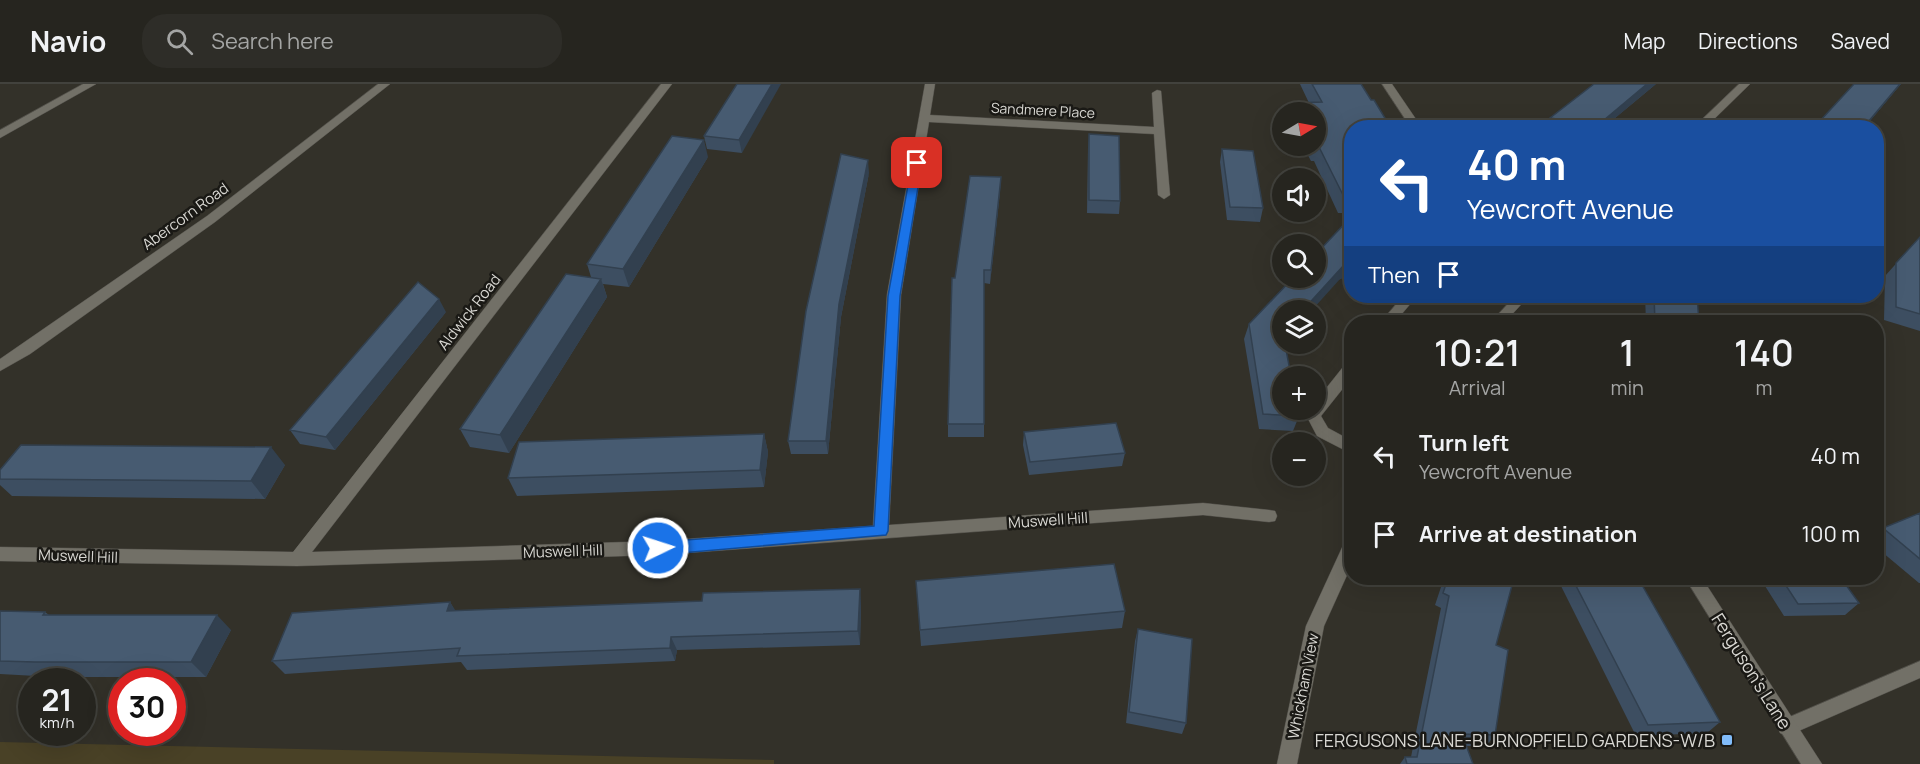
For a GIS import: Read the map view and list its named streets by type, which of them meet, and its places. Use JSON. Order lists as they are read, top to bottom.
{
  "streets": {
    "street": [
      "Sandmere Place",
      "Abercorn Road",
      "Aldwick Road",
      "Muswell Hill",
      "Ferguson's Lane",
      "Whickham View"
    ]
  },
  "crossings": [
    ["Aldwick Road", "Muswell Hill"]
  ],
  "places": {
    "transit": ["FERGUSONS LANE-BURNOPFIELD GARDENS-W/B"]
  },
  "north": "right",
  "page": {
    "header": "Navio",
    "search": "Search here",
    "nav": ["Map", "Directions", "Saved"],
    "map_buttons": ["+", "−"],
    "turn": ["40 m", "Yewcroft Avenue"],
    "then": "Then",
    "eta": [
      "10:21",
      "Arrival",
      "1",
      "min",
      "140",
      "m"
    ],
    "list": [
      {
        "name": "Turn left",
        "note": "Yewcroft Avenue",
        "value": "40 m"
      },
      {
        "name": "Arrive at destination",
        "value": "100 m"
      }
    ],
    "speed": "21 km/h",
    "limit": "30"
  }
}
